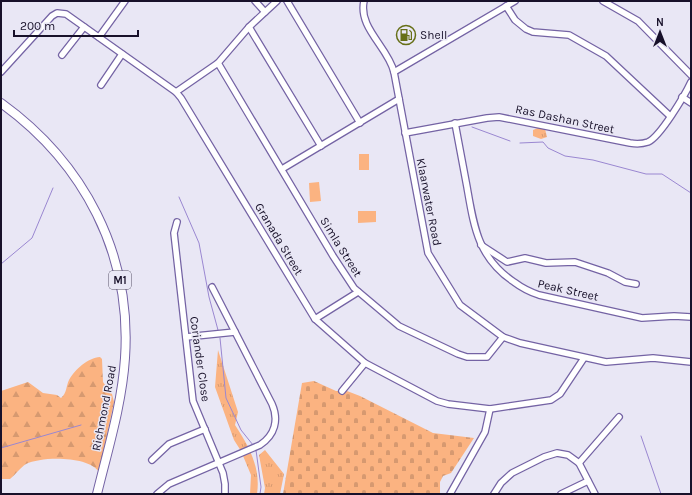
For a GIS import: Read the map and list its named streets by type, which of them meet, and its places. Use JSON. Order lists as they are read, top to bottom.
{
  "streets": {
    "highway": ["M1", "Richmond Road"],
    "street": [
      "Ras Dashan Street",
      "Klaarwater Road",
      "Granada Street",
      "Simla Street",
      "Peak Street",
      "Coriander Close"
    ]
  },
  "crossings": [
    ["Ras Dashan Street", "Klaarwater Road"],
    ["Ras Dashan Street", "Peak Street"],
    ["Klaarwater Road", "Granada Street"],
    ["Klaarwater Road", "Simla Street"]
  ],
  "places": {
    "fuel station": ["Shell"]
  },
  "scale_bar": "200 m",
  "north": "top"
}
